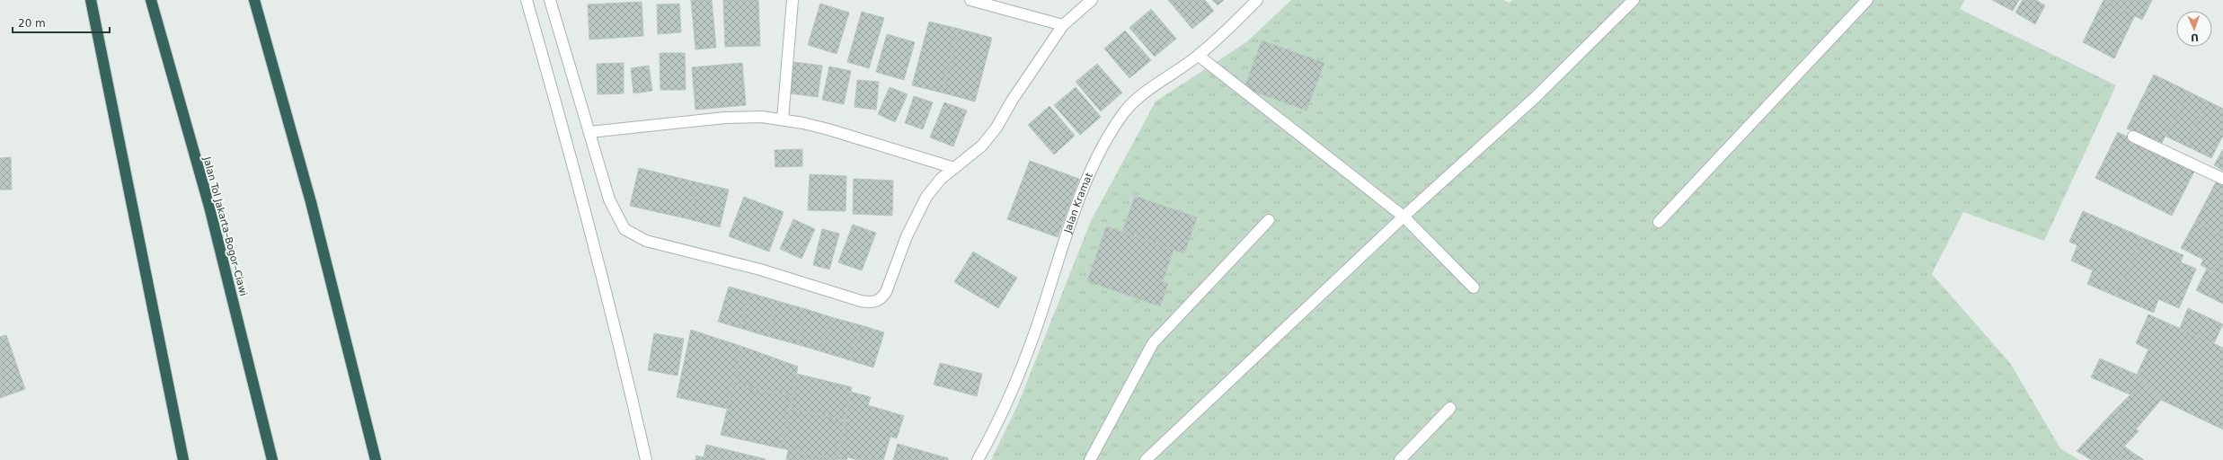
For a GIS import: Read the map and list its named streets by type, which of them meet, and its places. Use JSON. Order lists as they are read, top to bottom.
{
  "streets": {
    "highway": ["Jalan Tol Jakarta–Bogor–Ciawi"],
    "street": ["Jalan Kramat"]
  },
  "scale_bar": "20 m",
  "north": "bottom"
}
